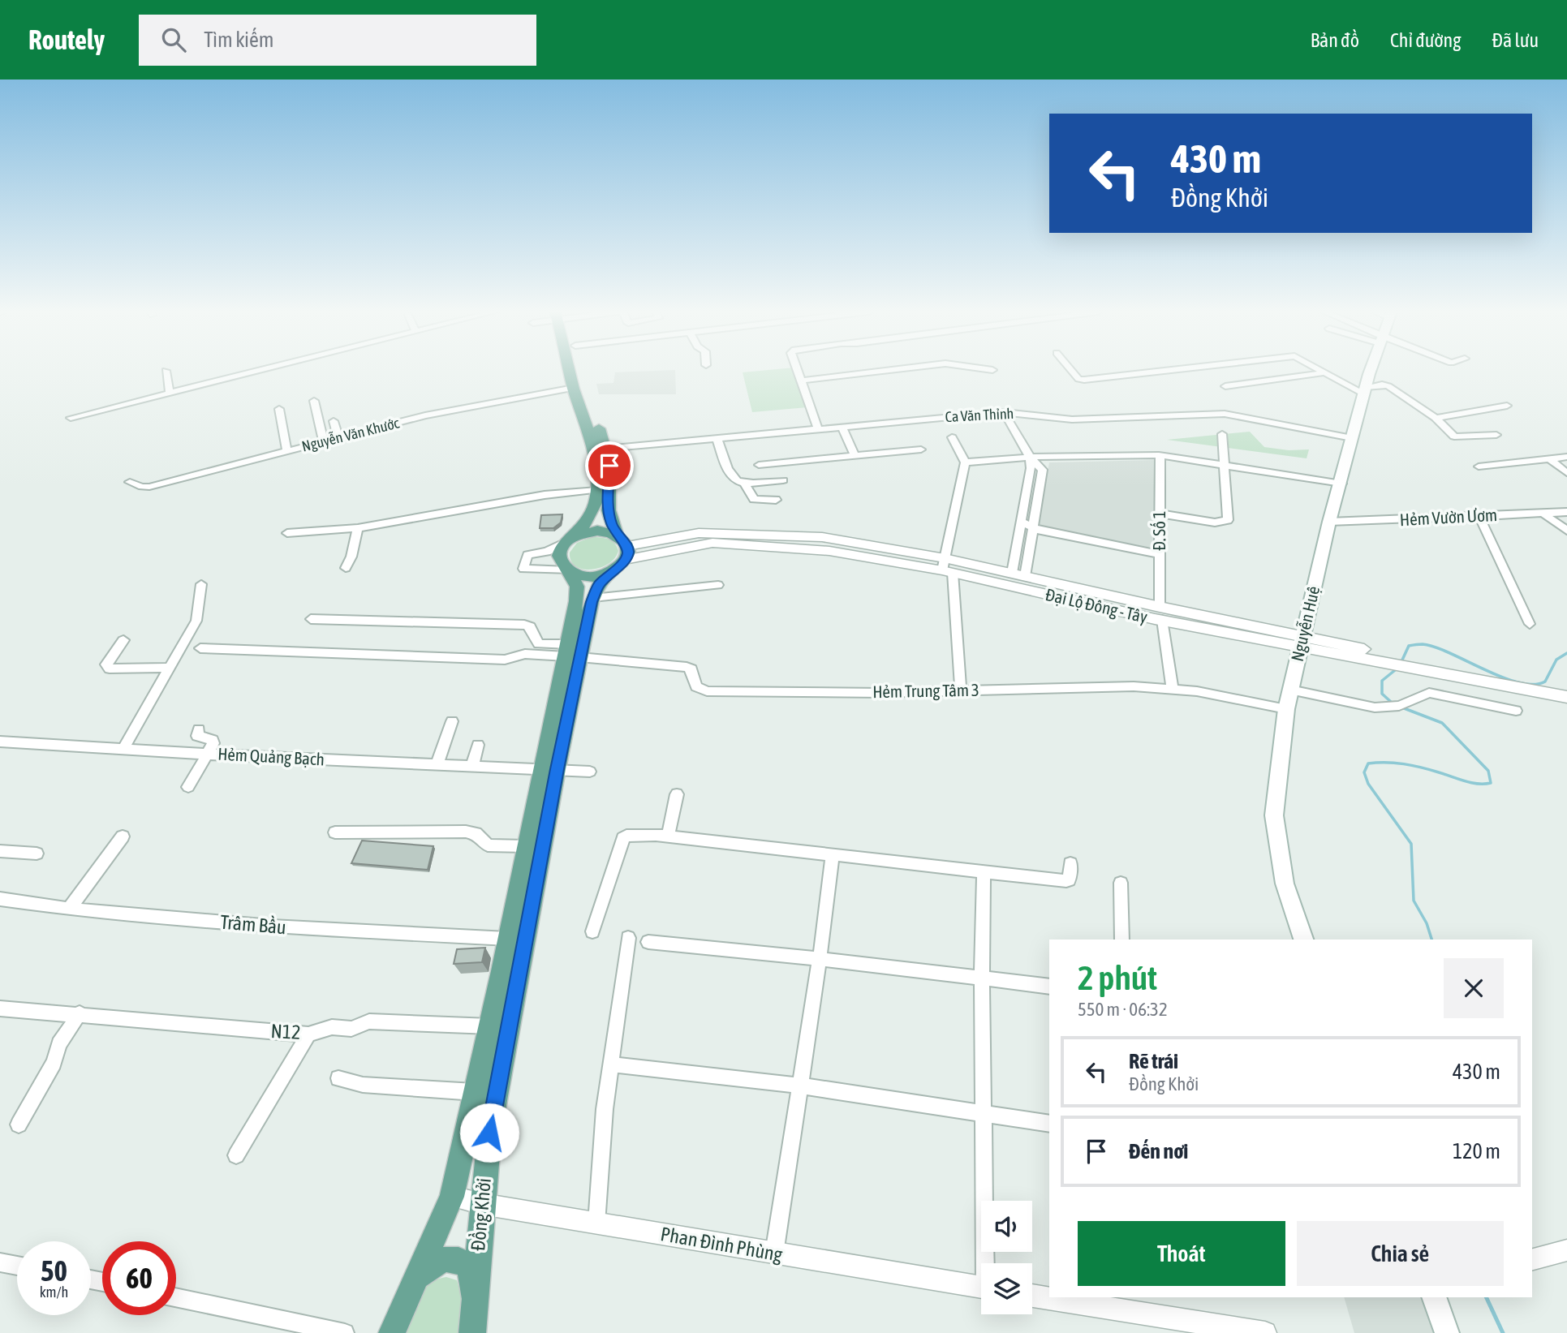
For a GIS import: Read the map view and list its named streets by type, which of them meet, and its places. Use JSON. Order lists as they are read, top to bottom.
{
  "streets": {
    "main road": ["Nguyễn Huệ", "Đồng Khởi"],
    "street": [
      "Ca Văn Thỉnh",
      "Nguyễn Văn Khước",
      "Hẻm Vườn Ươm",
      "Đ. Số 1",
      "Đại Lộ Đông - Tây",
      "Hẻm Trung Tâm 3",
      "Hẻm Quảng Bạch",
      "Trâm Bầu",
      "N12",
      "Phan Đình Phùng"
    ]
  },
  "crossings": [
    ["Ca Văn Thỉnh", "Nguyễn Huệ"],
    ["Hẻm Vườn Ươm", "Nguyễn Huệ"],
    ["Đ. Số 1", "Đại Lộ Đông - Tây"],
    ["Đ. Số 1", "Hẻm Trung Tâm 3"],
    ["Đại Lộ Đông - Tây", "Nguyễn Huệ"],
    ["Đại Lộ Đông - Tây", "Đồng Khởi"],
    ["Nguyễn Huệ", "Hẻm Trung Tâm 3"],
    ["Hẻm Trung Tâm 3", "Đồng Khởi"],
    ["Hẻm Quảng Bạch", "Đồng Khởi"],
    ["Trâm Bầu", "Đồng Khởi"],
    ["N12", "Đồng Khởi"],
    ["Đồng Khởi", "Phan Đình Phùng"]
  ],
  "page": {
    "header": "Routely",
    "search": "Tìm kiếm",
    "nav": ["Bản đồ", "Chỉ đường", "Đã lưu"],
    "turn": ["430 m", "Đồng Khởi"],
    "heading": ["2 phút", "550 m · 06:32"],
    "list": [
      {
        "name": "Rẽ trái",
        "note": "Đồng Khởi",
        "value": "430 m"
      },
      {
        "name": "Đến nơi",
        "value": "120 m"
      }
    ],
    "buttons": ["Thoát", "Chia sẻ"],
    "speed": "50 km/h",
    "limit": "60"
  }
}
